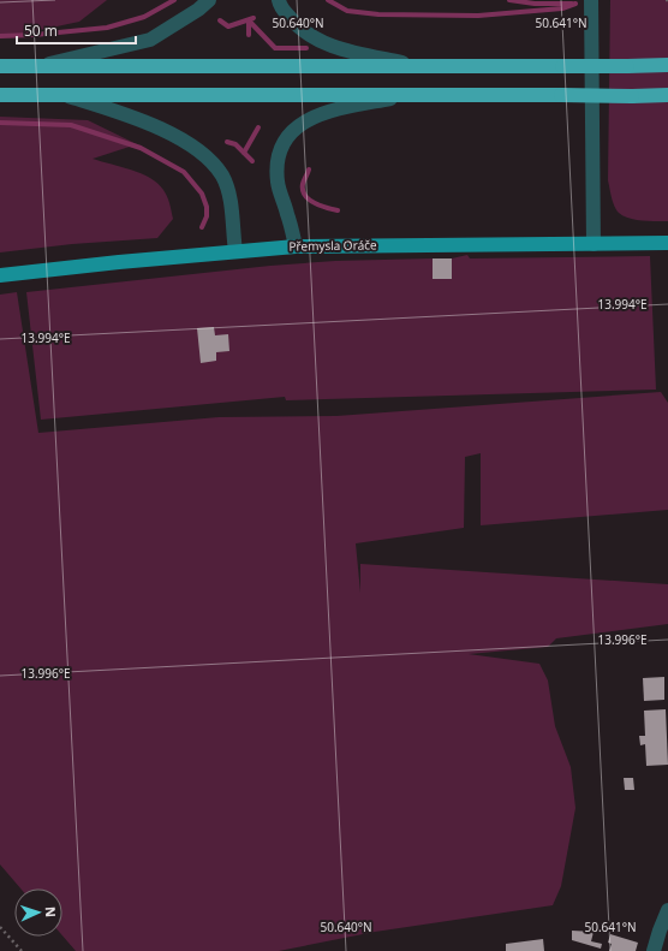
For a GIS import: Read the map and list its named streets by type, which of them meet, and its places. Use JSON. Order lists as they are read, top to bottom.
{
  "streets": {
    "main road": ["Přemysla Oráče"]
  },
  "scale_bar": "50 m",
  "north": "right",
  "coordinates": [
    "50.640°N",
    "50.641°N",
    "13.994°E",
    "13.996°E"
  ]
}
